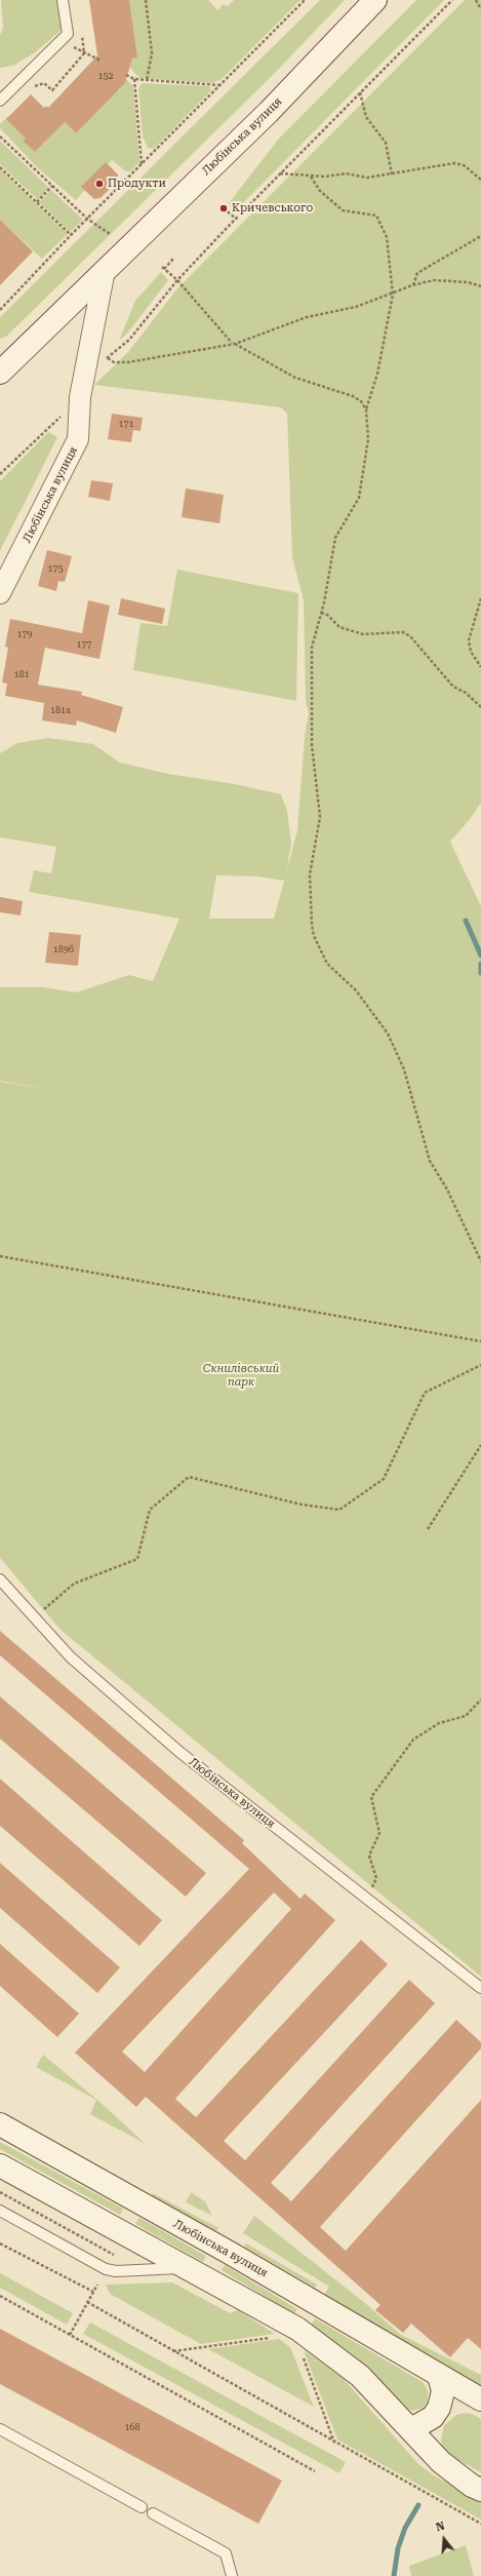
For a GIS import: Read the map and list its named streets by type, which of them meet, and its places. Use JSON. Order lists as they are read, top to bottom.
{
  "streets": {
    "street": ["Любінська вулиця"]
  },
  "parks": ["Скнилівський парк"],
  "places": ["Продукти", "Кричевського"],
  "house_numbers": [
    "152",
    "171",
    "175",
    "179",
    "177",
    "181",
    "181а",
    "189б",
    "168"
  ],
  "north": "top"
}
